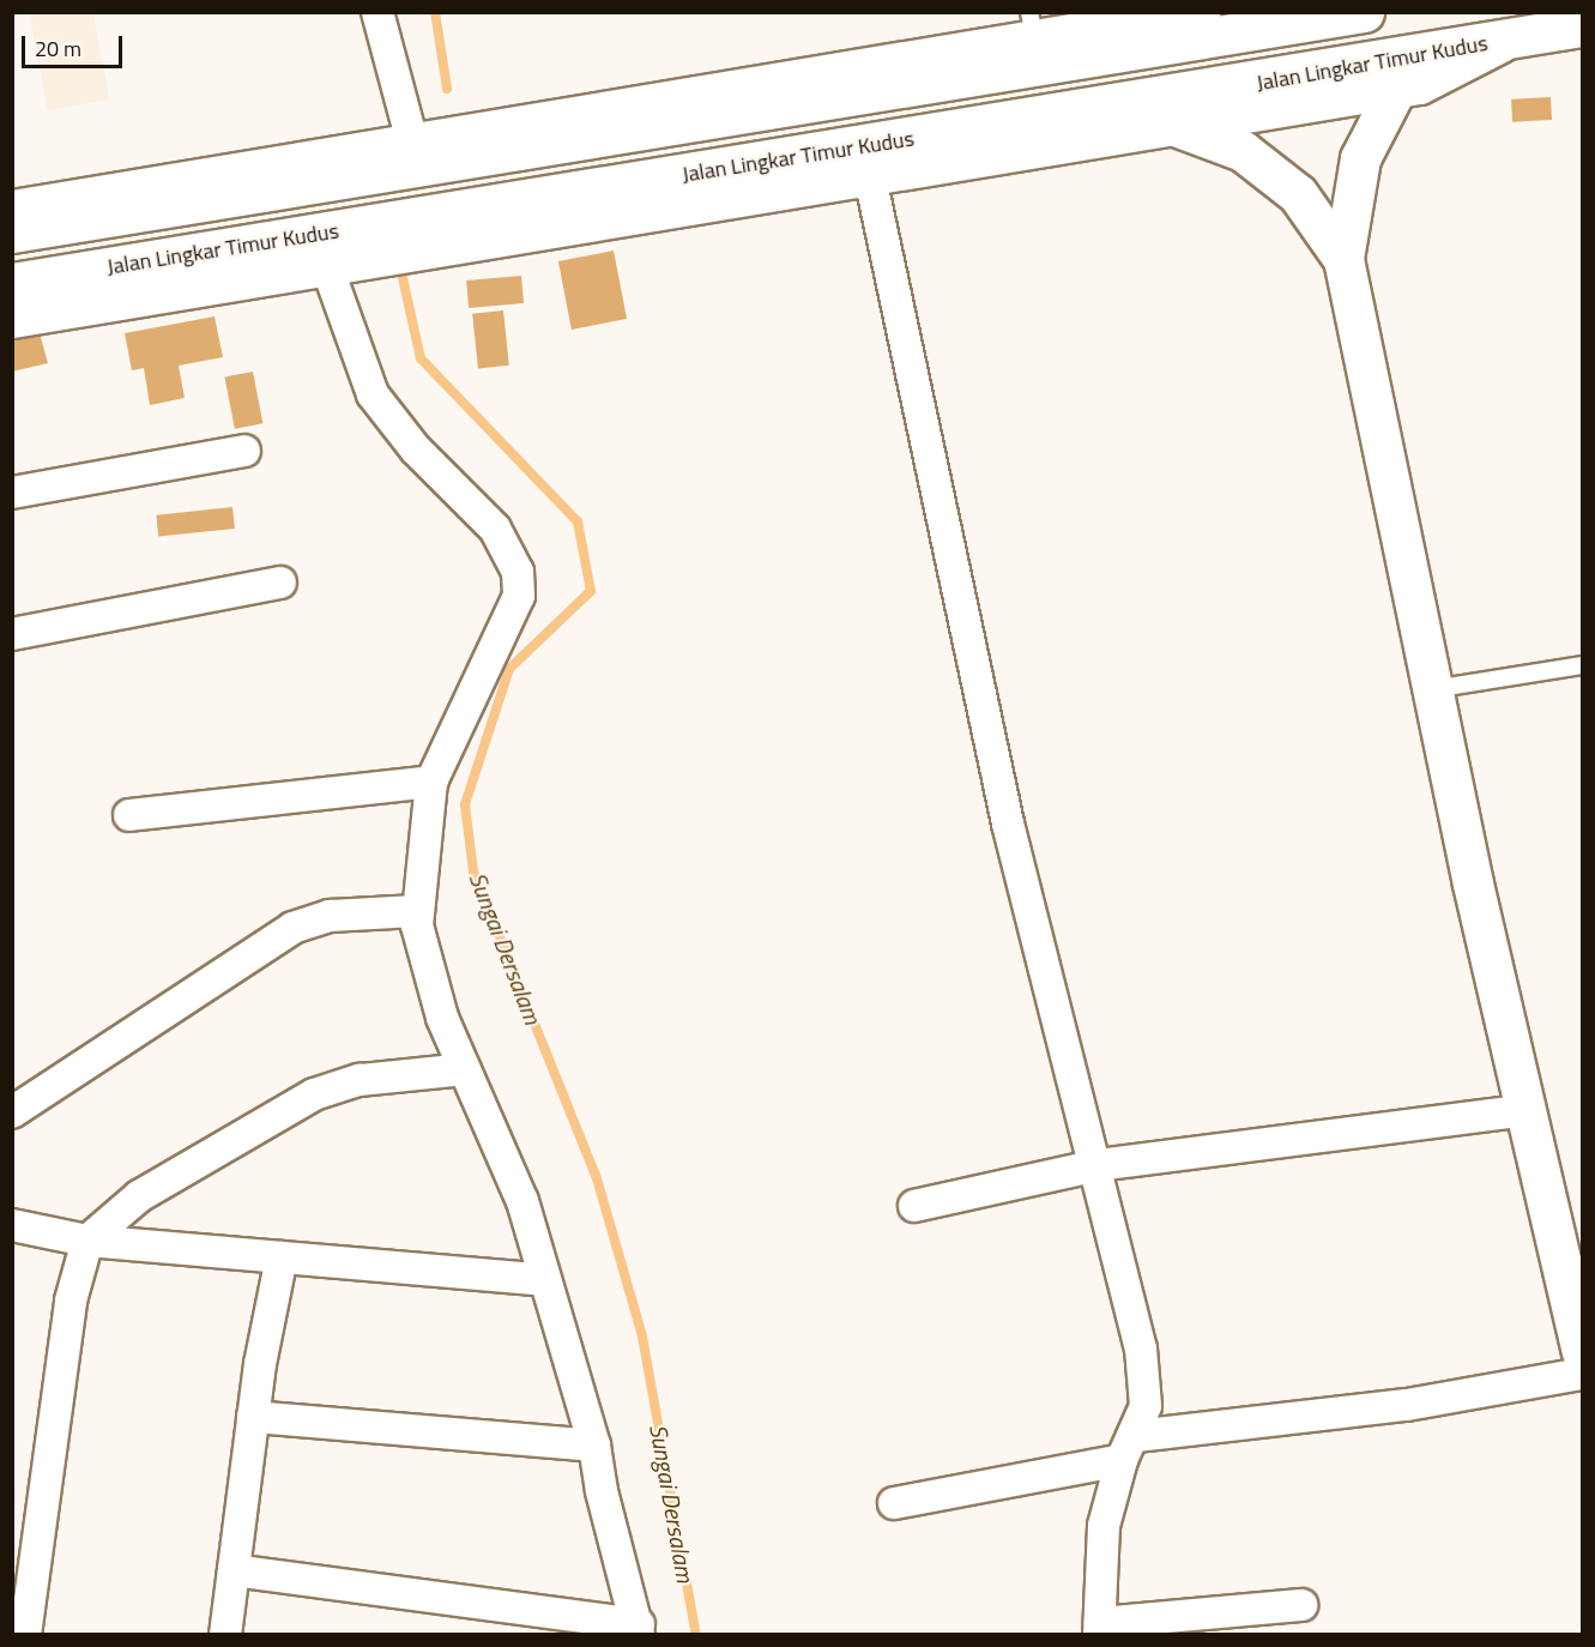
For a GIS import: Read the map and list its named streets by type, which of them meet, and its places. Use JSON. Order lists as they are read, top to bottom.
{
  "streets": {
    "main road": ["Jalan Lingkar Timur Kudus"]
  },
  "water": ["Sungai Dersalam"],
  "scale_bar": "20 m"
}
